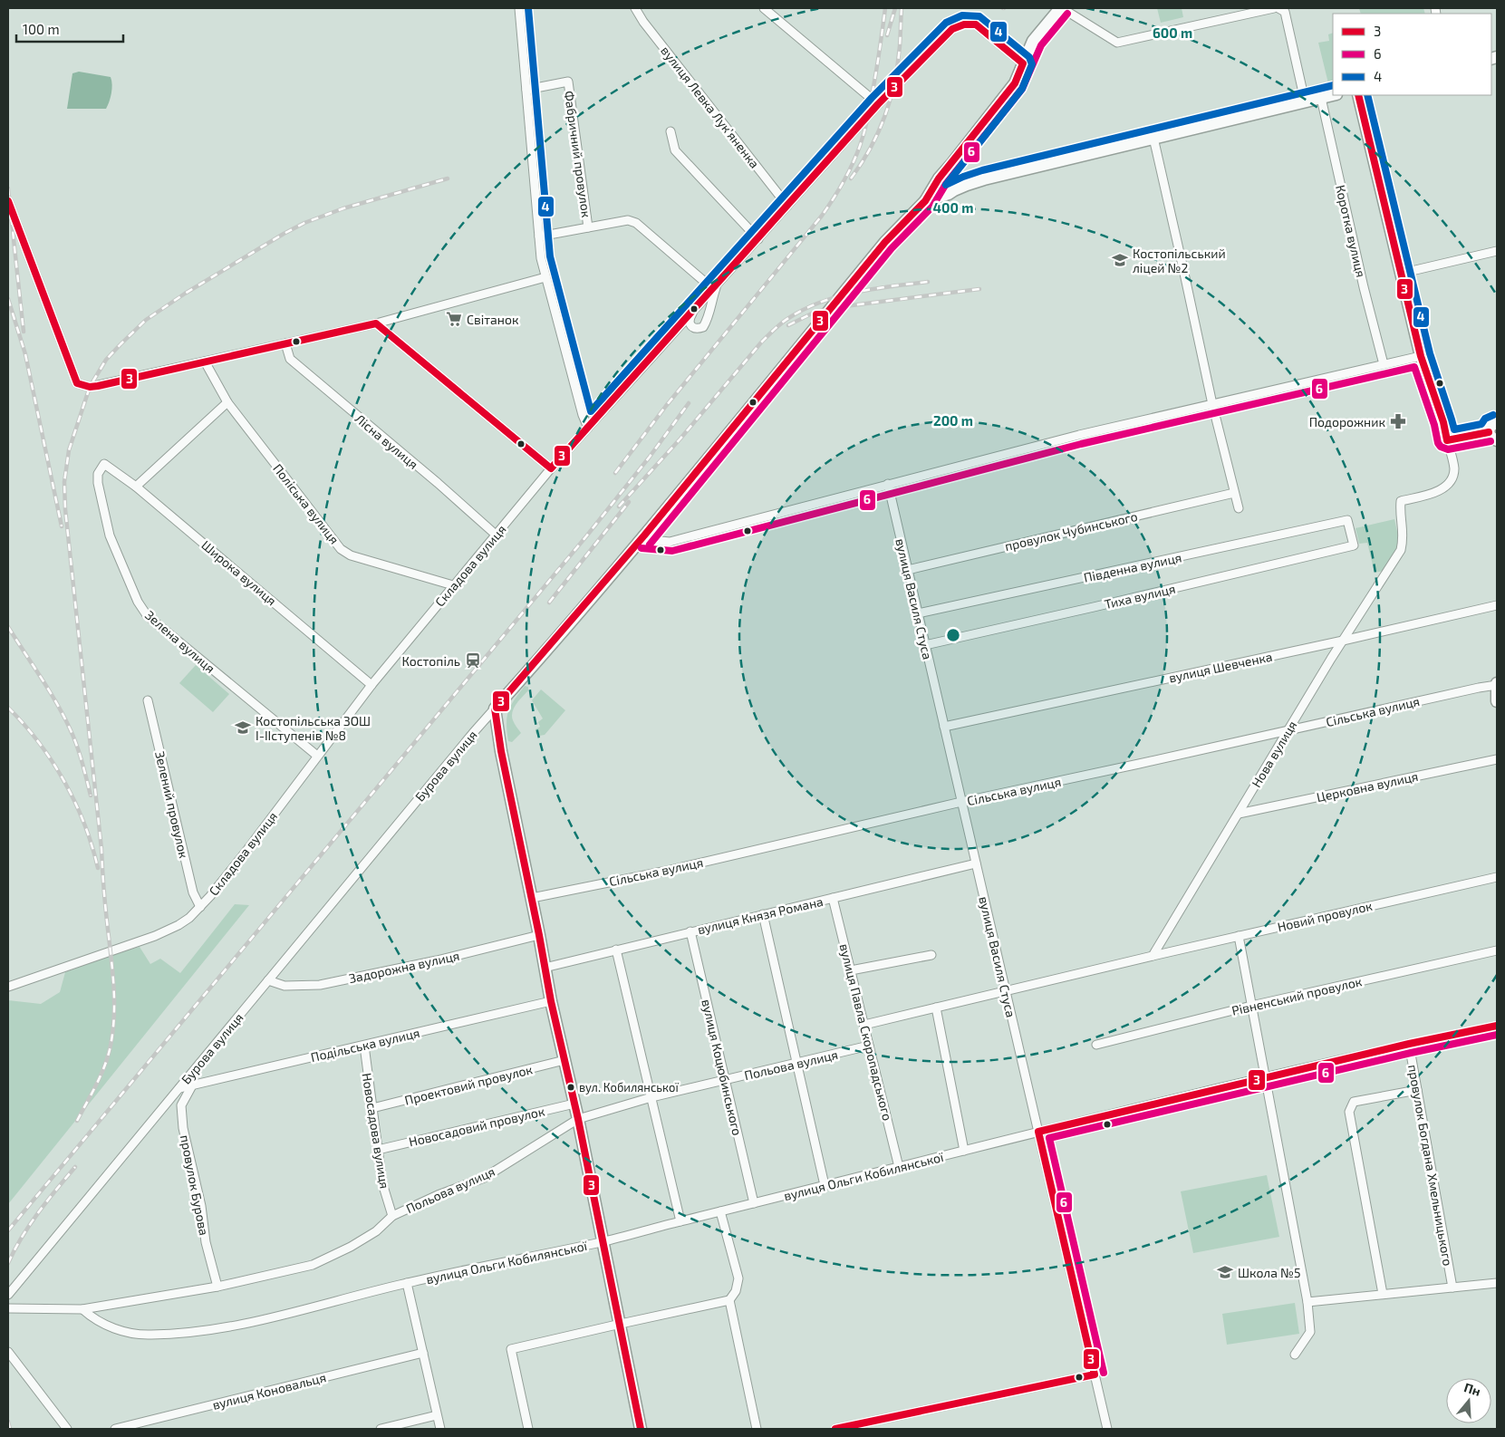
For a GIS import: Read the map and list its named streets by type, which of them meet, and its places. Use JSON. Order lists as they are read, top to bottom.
{
  "streets": {
    "main road": ["Нова вулиця", "Бурова вулиця"],
    "street": [
      "вулиця Левка Лукʼяненка",
      "Фабричний провулок",
      "Коротка вулиця",
      "Лісна вулиця",
      "Поліська вулиця",
      "провулок Чубинського",
      "Складова вулиця",
      "Південна вулиця",
      "Широка вулиця",
      "Тиха вулиця",
      "вулиця Василя Стуса",
      "Зелена вулиця",
      "вулиця Шевченка",
      "Сільська вулиця",
      "Церковна вулиця",
      "Зелений провулок",
      "вулиця Князя Романа",
      "Новий провулок",
      "Задорожна вулиця",
      "Рівненський провулок",
      "вулиця Павла Скоропадського",
      "Подільська вулиця",
      "Польова вулиця",
      "вулиця Коцюбинського",
      "Проектовий провулок",
      "Новосадовий провулок",
      "Новосадова вулиця",
      "провулок Богдана Хмельницького",
      "вулиця Ольги Кобилянської",
      "провулок Бурова",
      "вулиця Коновальця"
    ]
  },
  "crossings": [
    ["вулиця Левка Лукʼяненка", "Складова вулиця"],
    ["Фабричний провулок", "Складова вулиця"],
    ["Лісна вулиця", "Складова вулиця"],
    ["Поліська вулиця", "Складова вулиця"],
    ["провулок Чубинського", "вулиця Василя Стуса"],
    ["Складова вулиця", "Широка вулиця"],
    ["Складова вулиця", "Зелена вулиця"],
    ["Складова вулиця", "Зелений провулок"],
    ["Південна вулиця", "Тиха вулиця"],
    ["Південна вулиця", "вулиця Василя Стуса"],
    ["Широка вулиця", "Зелена вулиця"],
    ["Тиха вулиця", "вулиця Василя Стуса"],
    ["вулиця Василя Стуса", "вулиця Шевченка"],
    ["вулиця Василя Стуса", "Сільська вулиця"],
    ["вулиця Василя Стуса", "вулиця Князя Романа"],
    ["вулиця Василя Стуса", "вулиця Ольги Кобилянської"],
    ["вулиця Шевченка", "Нова вулиця"],
    ["Сільська вулиця", "Нова вулиця"],
    ["Нова вулиця", "Церковна вулиця"],
    ["Нова вулиця", "Новий провулок"],
    ["Бурова вулиця", "Задорожна вулиця"],
    ["Бурова вулиця", "Подільська вулиця"],
    ["вулиця Князя Романа", "вулиця Павла Скоропадського"],
    ["вулиця Князя Романа", "вулиця Коцюбинського"],
    ["вулиця Павла Скоропадського", "Польова вулиця"],
    ["вулиця Павла Скоропадського", "вулиця Ольги Кобилянської"],
    ["Подільська вулиця", "Новосадова вулиця"],
    ["Подільська вулиця", "провулок Бурова"],
    ["Польова вулиця", "вулиця Коцюбинського"],
    ["Польова вулиця", "Новосадова вулиця"],
    ["Польова вулиця", "вулиця Ольги Кобилянської"],
    ["Польова вулиця", "провулок Бурова"],
    ["вулиця Коцюбинського", "вулиця Ольги Кобилянської"],
    ["Проектовий провулок", "Новосадова вулиця"],
    ["Новосадовий провулок", "Новосадова вулиця"],
    ["провулок Богдана Хмельницького", "вулиця Ольги Кобилянської"]
  ],
  "places": {
    "school or university": ["Костопільський ліцей №2", "Костопільська ЗОШ І-ІІступенів №8", "Школа №5"],
    "supermarket": ["Світанок"],
    "pharmacy": ["Подорожник"],
    "station": ["Костопіль"],
    "other": ["вул. Кобилянської"]
  },
  "lines": ["transit line 4", "transit line 6", "transit line 3"],
  "legend": ["3", "6", "4"],
  "scale_bar": "100 m",
  "north": "top",
  "rings": ["600 m", "400 m", "200 m"]
}
